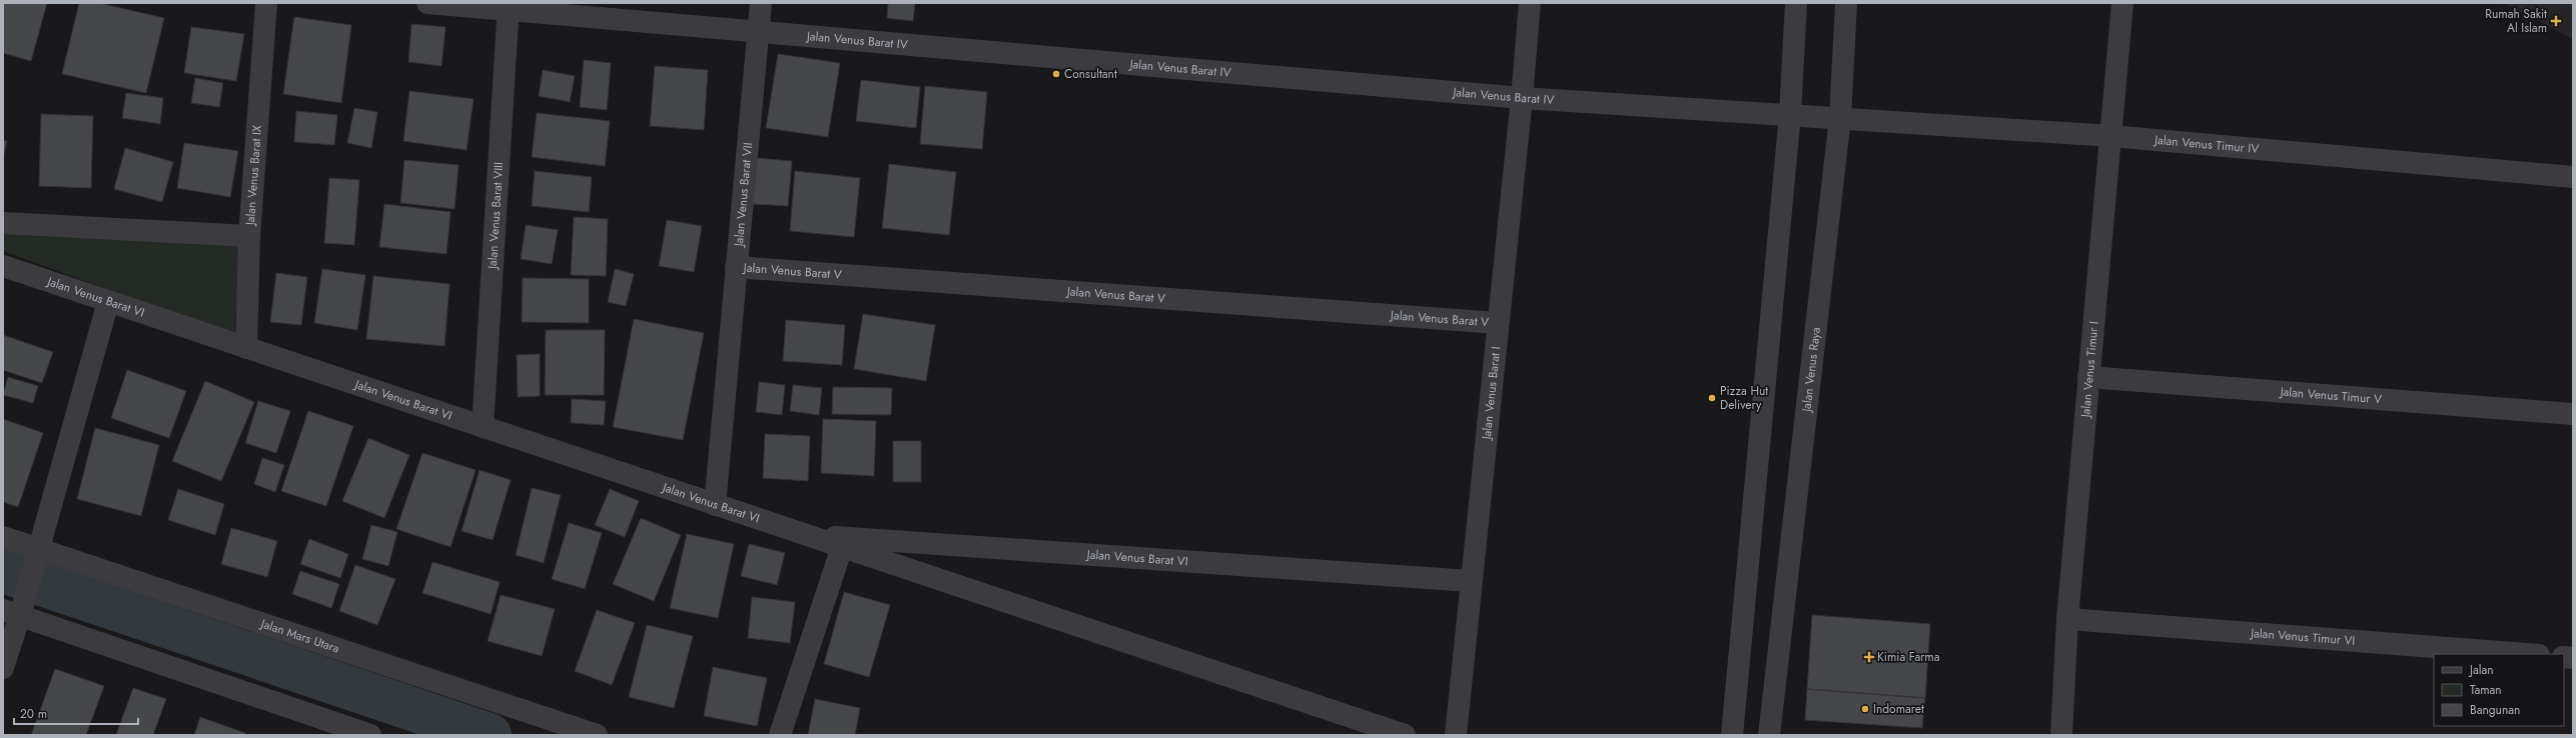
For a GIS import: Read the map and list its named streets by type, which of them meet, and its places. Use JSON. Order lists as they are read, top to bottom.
{
  "streets": {
    "street": [
      "Jalan Venus Barat IV",
      "Jalan Venus Timur IV",
      "Jalan Venus Barat IX",
      "Jalan Venus Barat VII",
      "Jalan Venus Barat VIII",
      "Jalan Venus Barat V",
      "Jalan Venus Barat VI",
      "Jalan Venus Raya",
      "Jalan Venus Timur I",
      "Jalan Venus Barat I",
      "Jalan Venus Timur V",
      "Jalan Mars Utara",
      "Jalan Venus Timur VI"
    ]
  },
  "crossings": [
    ["Jalan Venus Barat IV", "Jalan Venus Timur IV"],
    ["Jalan Venus Barat IV", "Jalan Venus Barat VII"],
    ["Jalan Venus Barat IV", "Jalan Venus Barat VIII"],
    ["Jalan Venus Barat IV", "Jalan Venus Raya"],
    ["Jalan Venus Barat IV", "Jalan Venus Barat I"],
    ["Jalan Venus Timur IV", "Jalan Venus Raya"],
    ["Jalan Venus Timur IV", "Jalan Venus Timur I"],
    ["Jalan Venus Barat IX", "Jalan Venus Barat VI"],
    ["Jalan Venus Barat VII", "Jalan Venus Barat V"],
    ["Jalan Venus Barat VII", "Jalan Venus Barat VI"],
    ["Jalan Venus Barat VIII", "Jalan Venus Barat VI"],
    ["Jalan Venus Barat V", "Jalan Venus Barat I"],
    ["Jalan Venus Barat VI", "Jalan Venus Barat I"],
    ["Jalan Venus Timur I", "Jalan Venus Timur V"],
    ["Jalan Venus Timur I", "Jalan Venus Timur VI"]
  ],
  "places": {
    "health": ["Rumah Sakit Al Islam", "Kimia Farma"],
    "other": ["Consultant", "Pizza Hut Delivery", "Indomaret"]
  },
  "legend": ["Jalan", "Taman", "Bangunan"],
  "scale_bar": "20 m"
}
